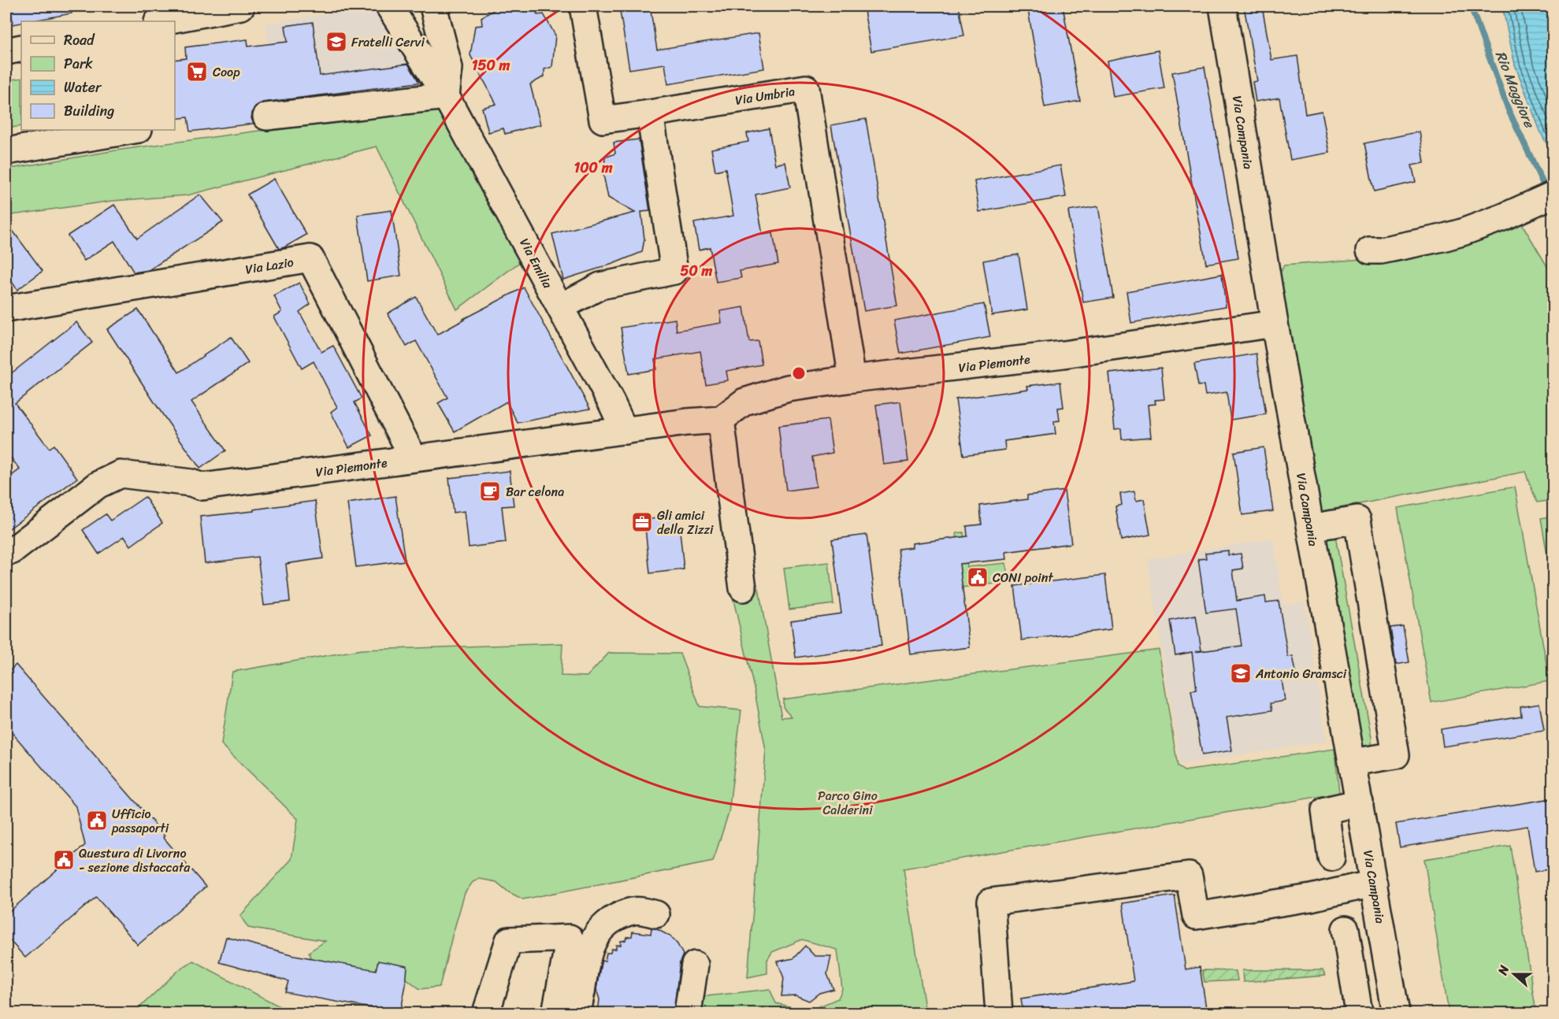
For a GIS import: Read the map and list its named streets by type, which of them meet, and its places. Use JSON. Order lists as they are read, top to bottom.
{
  "streets": {
    "street": [
      "Via Umbria",
      "Via Campania",
      "Via Emilia",
      "Via Lazio",
      "Via Piemonte"
    ]
  },
  "crossings": [
    ["Via Umbria", "Via Piemonte"],
    ["Via Campania", "Via Piemonte"],
    ["Via Emilia", "Via Piemonte"],
    ["Via Lazio", "Via Piemonte"]
  ],
  "water": ["Rio Maggiore"],
  "parks": ["Parco Gino Calderini"],
  "places": {
    "school or university": ["Fratelli Cervi", "Antonio Gramsci"],
    "supermarket": ["Coop"],
    "cafe": ["Bar celona"],
    "office": ["Gli amici della Zizzi"],
    "public building": ["CONI point", "Ufficio passaporti", "Questura di Livorno - sezione distaccata"]
  },
  "legend": [
    "Road",
    "Park",
    "Water",
    "Building"
  ],
  "north": "left",
  "rings": ["150 m", "100 m", "50 m"]
}
